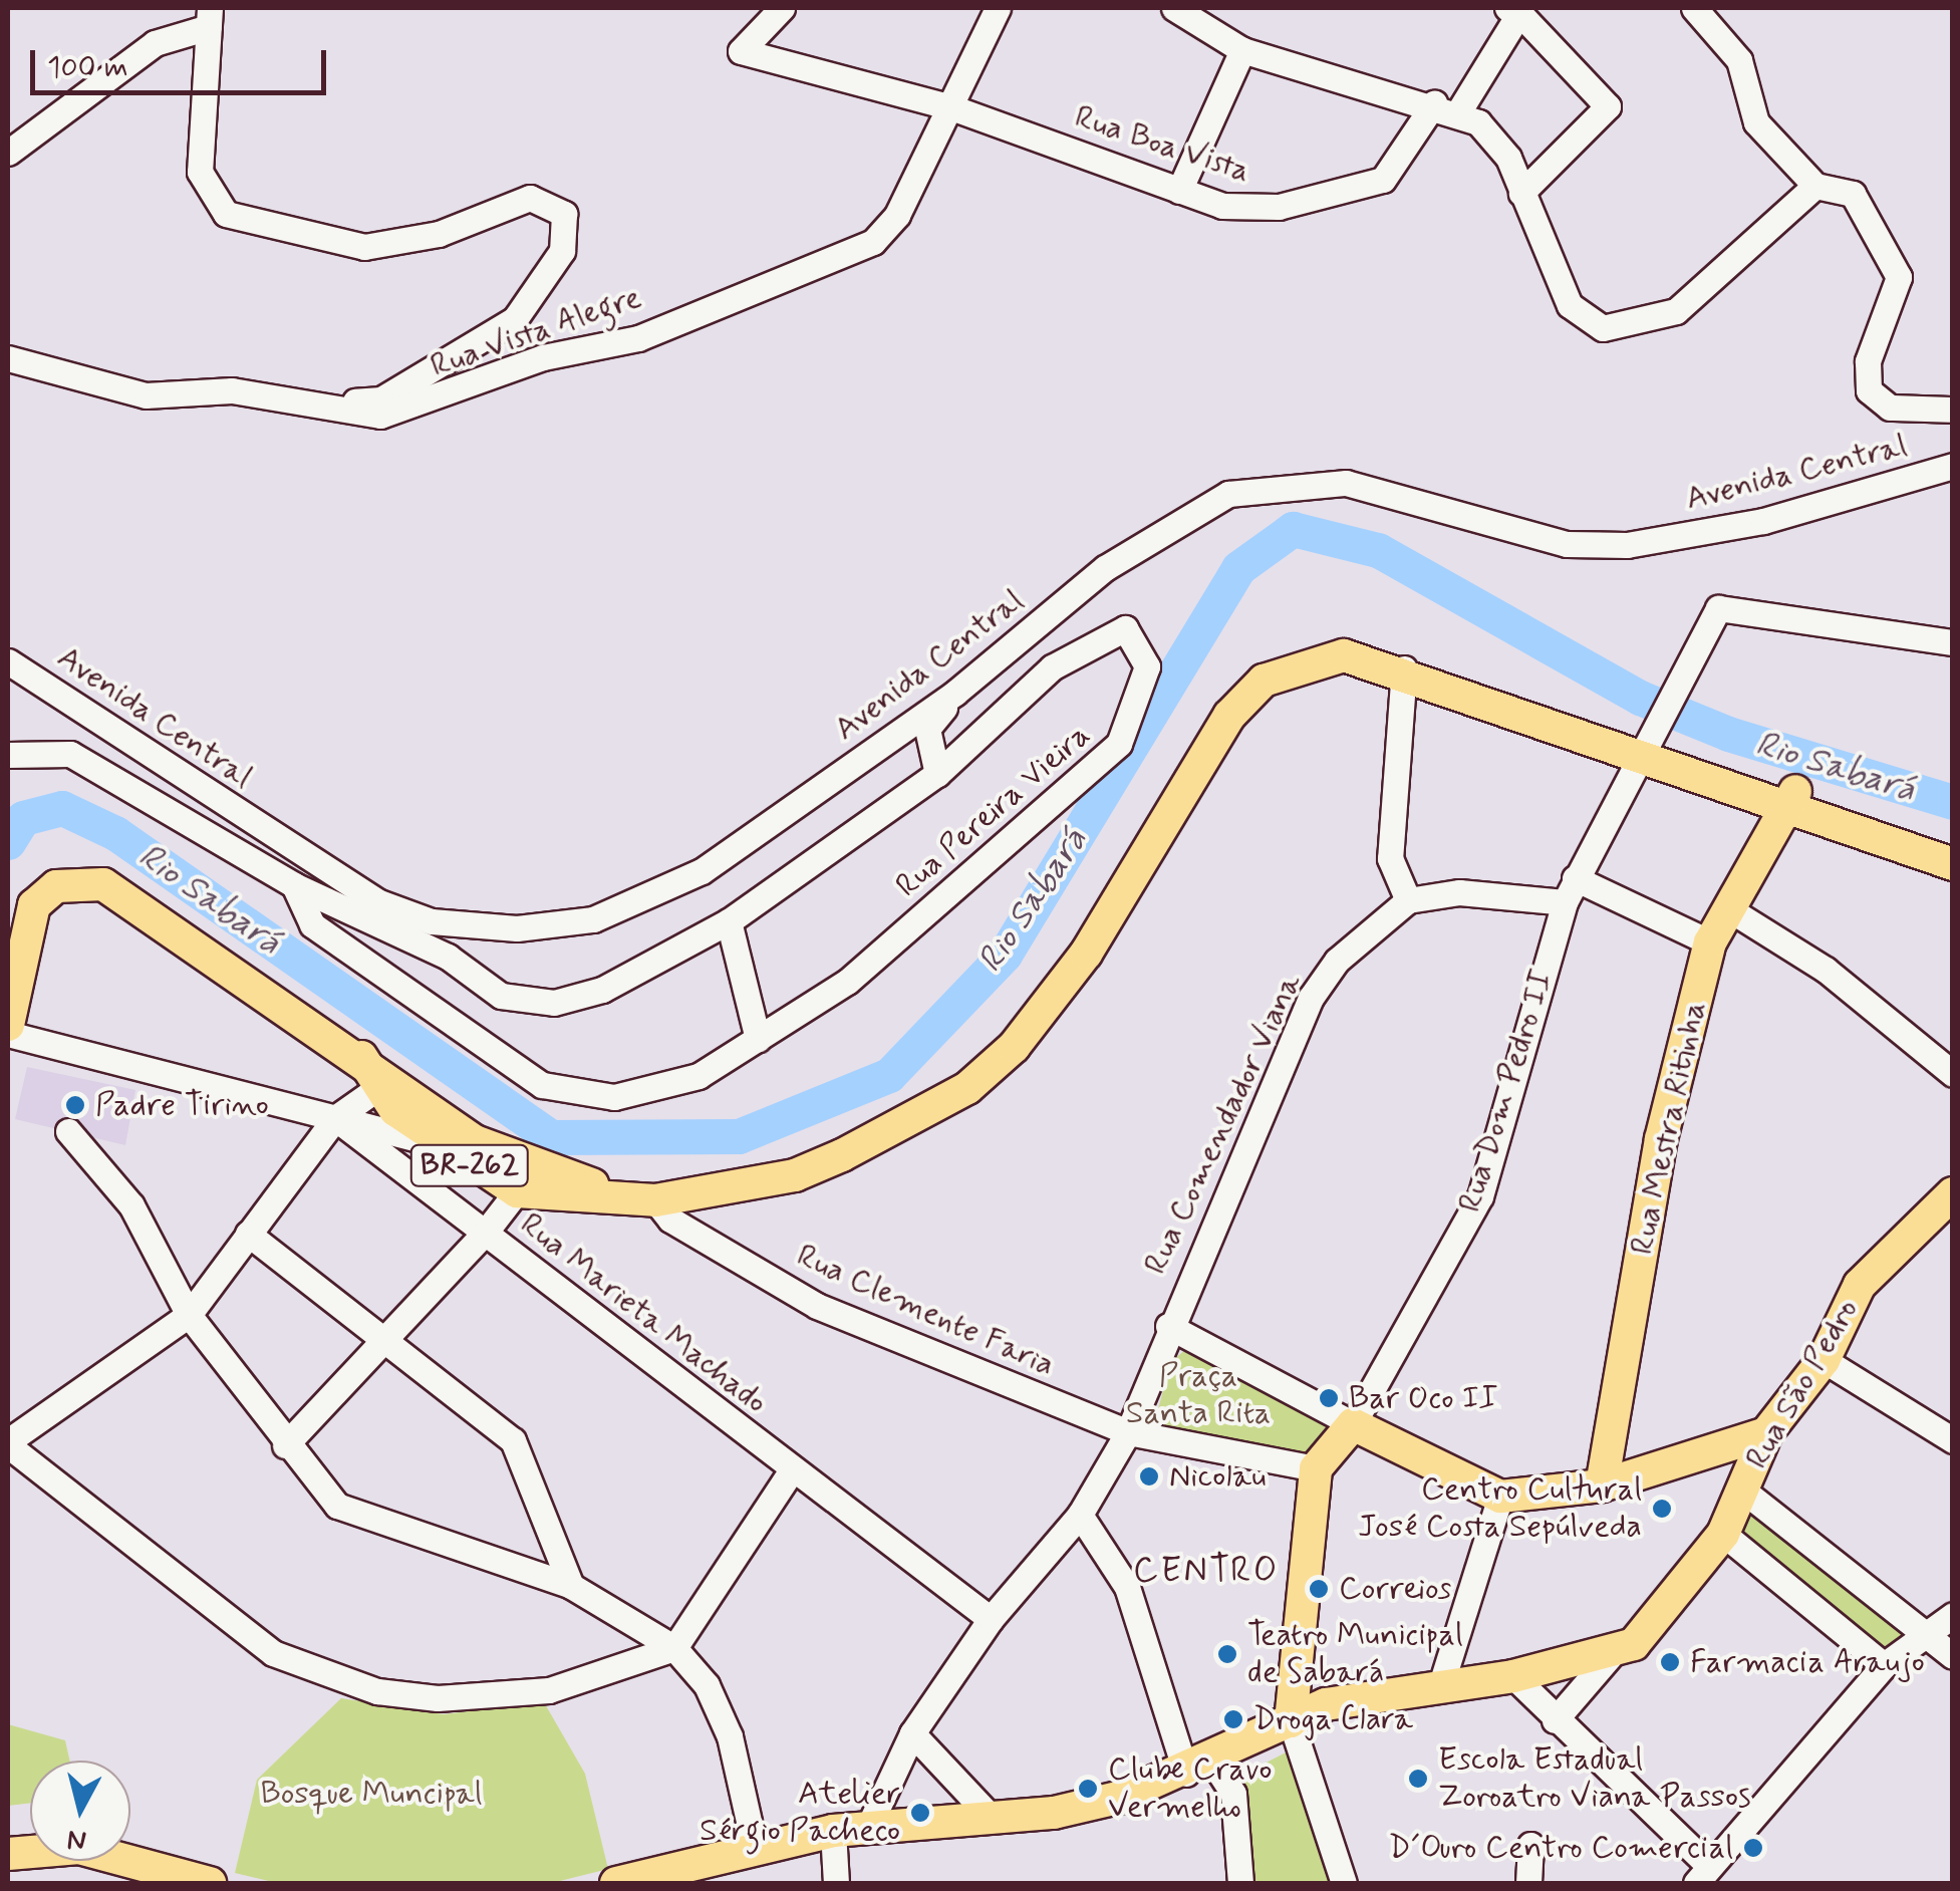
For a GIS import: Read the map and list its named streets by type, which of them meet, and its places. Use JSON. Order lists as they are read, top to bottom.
{
  "streets": {
    "main road": ["Rua Mestra Ritinha", "BR-262", "Rua São Pedro"],
    "street": [
      "Rua Boa Vista",
      "Rua Vista Alegre",
      "Avenida Central",
      "Rua Pereira Vieira",
      "Rua Dom Pedro II",
      "Rua Comendador Viana",
      "Rua Clemente Faria",
      "Rua Marieta Machado"
    ]
  },
  "crossings": [
    ["Rua Boa Vista", "Rua Vista Alegre"],
    ["Rua Dom Pedro II", "BR-262"],
    ["Rua Mestra Ritinha", "BR-262"],
    ["BR-262", "Rua Clemente Faria"]
  ],
  "districts": ["CENTRO"],
  "water": ["Rio Sabará"],
  "parks": ["Praça Santa Rita", "Bosque Muncipal"],
  "places": [
    "Padre Tirino",
    "Bar Oco II",
    "Nicolau",
    "Centro Cultural José Costa Sepúlveda",
    "Correios",
    "Teatro Municipal de Sabará",
    "Farmacia Araujo",
    "Droga Clara",
    "Escola Estadual Zoroatro Viana Passos",
    "Clube Cravo Vermelho",
    "Atelier Sérgio Pacheco",
    "D´Ouro Centro Comercial"
  ],
  "scale_bar": "100 m",
  "north": "bottom"
}
